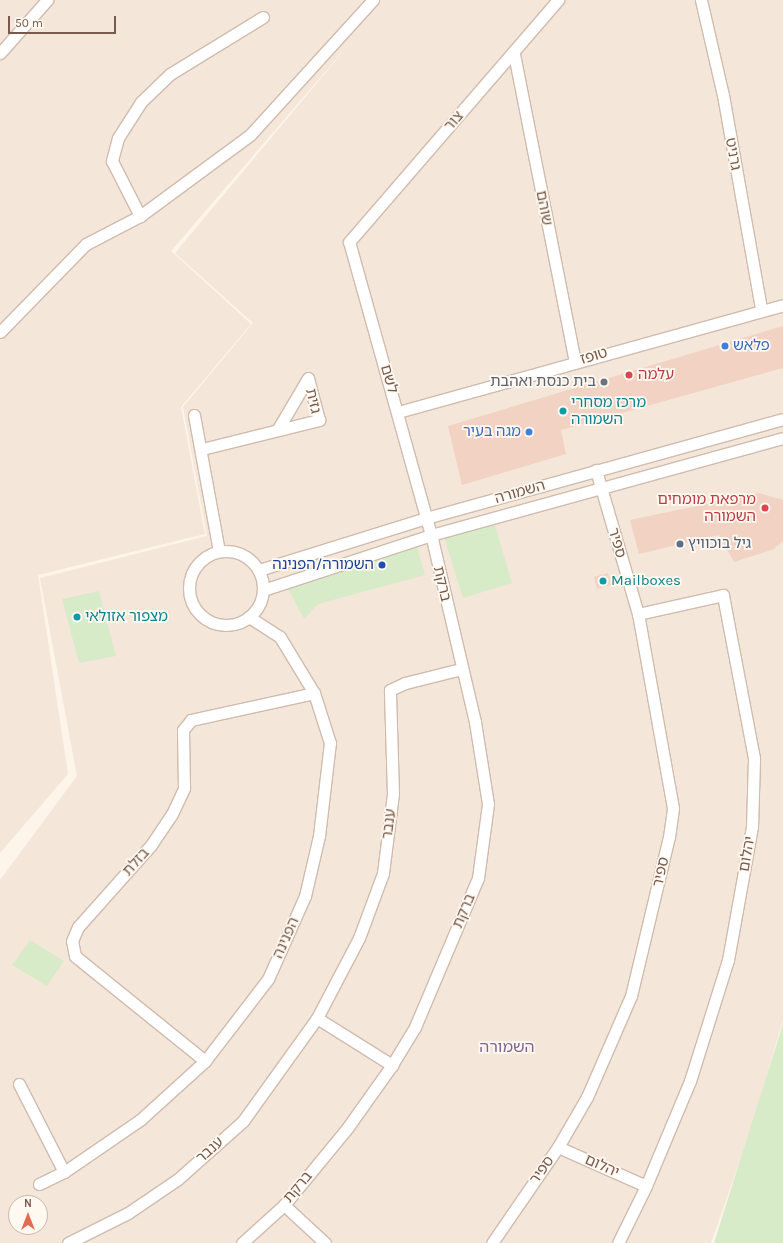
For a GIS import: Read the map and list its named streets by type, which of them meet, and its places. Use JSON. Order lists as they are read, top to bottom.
{
  "streets": {
    "street": [
      "צור",
      "גרניט",
      "שוהם",
      "טופז",
      "לשם",
      "גזית",
      "השמורה",
      "ספיר",
      "ברקת",
      "ענבר",
      "יהלום",
      "בזלת",
      "הפנינה"
    ]
  },
  "crossings": [
    ["צור", "שוהם"],
    ["צור", "לשם"],
    ["גרניט", "טופז"],
    ["שוהם", "טופז"],
    ["טופז", "לשם"],
    ["לשם", "השמורה"],
    ["לשם", "ברקת"],
    ["השמורה", "ספיר"],
    ["השמורה", "ברקת"],
    ["השמורה", "הפנינה"],
    ["ספיר", "יהלום"],
    ["ברקת", "ענבר"],
    ["בזלת", "הפנינה"]
  ],
  "districts": ["השמורה"],
  "places": [
    "פלאש",
    "עלמה",
    "בית כנסת ואהבת",
    "מרכז מסחרי השמורה",
    "מגה בעיר",
    "מרפאת מומחים השמורה",
    "גיל בוכוויץ",
    "השמורה/הפנינה",
    "Mailboxes",
    "מצפור אזולאי"
  ],
  "scale_bar": "50 m",
  "north": "top"
}
